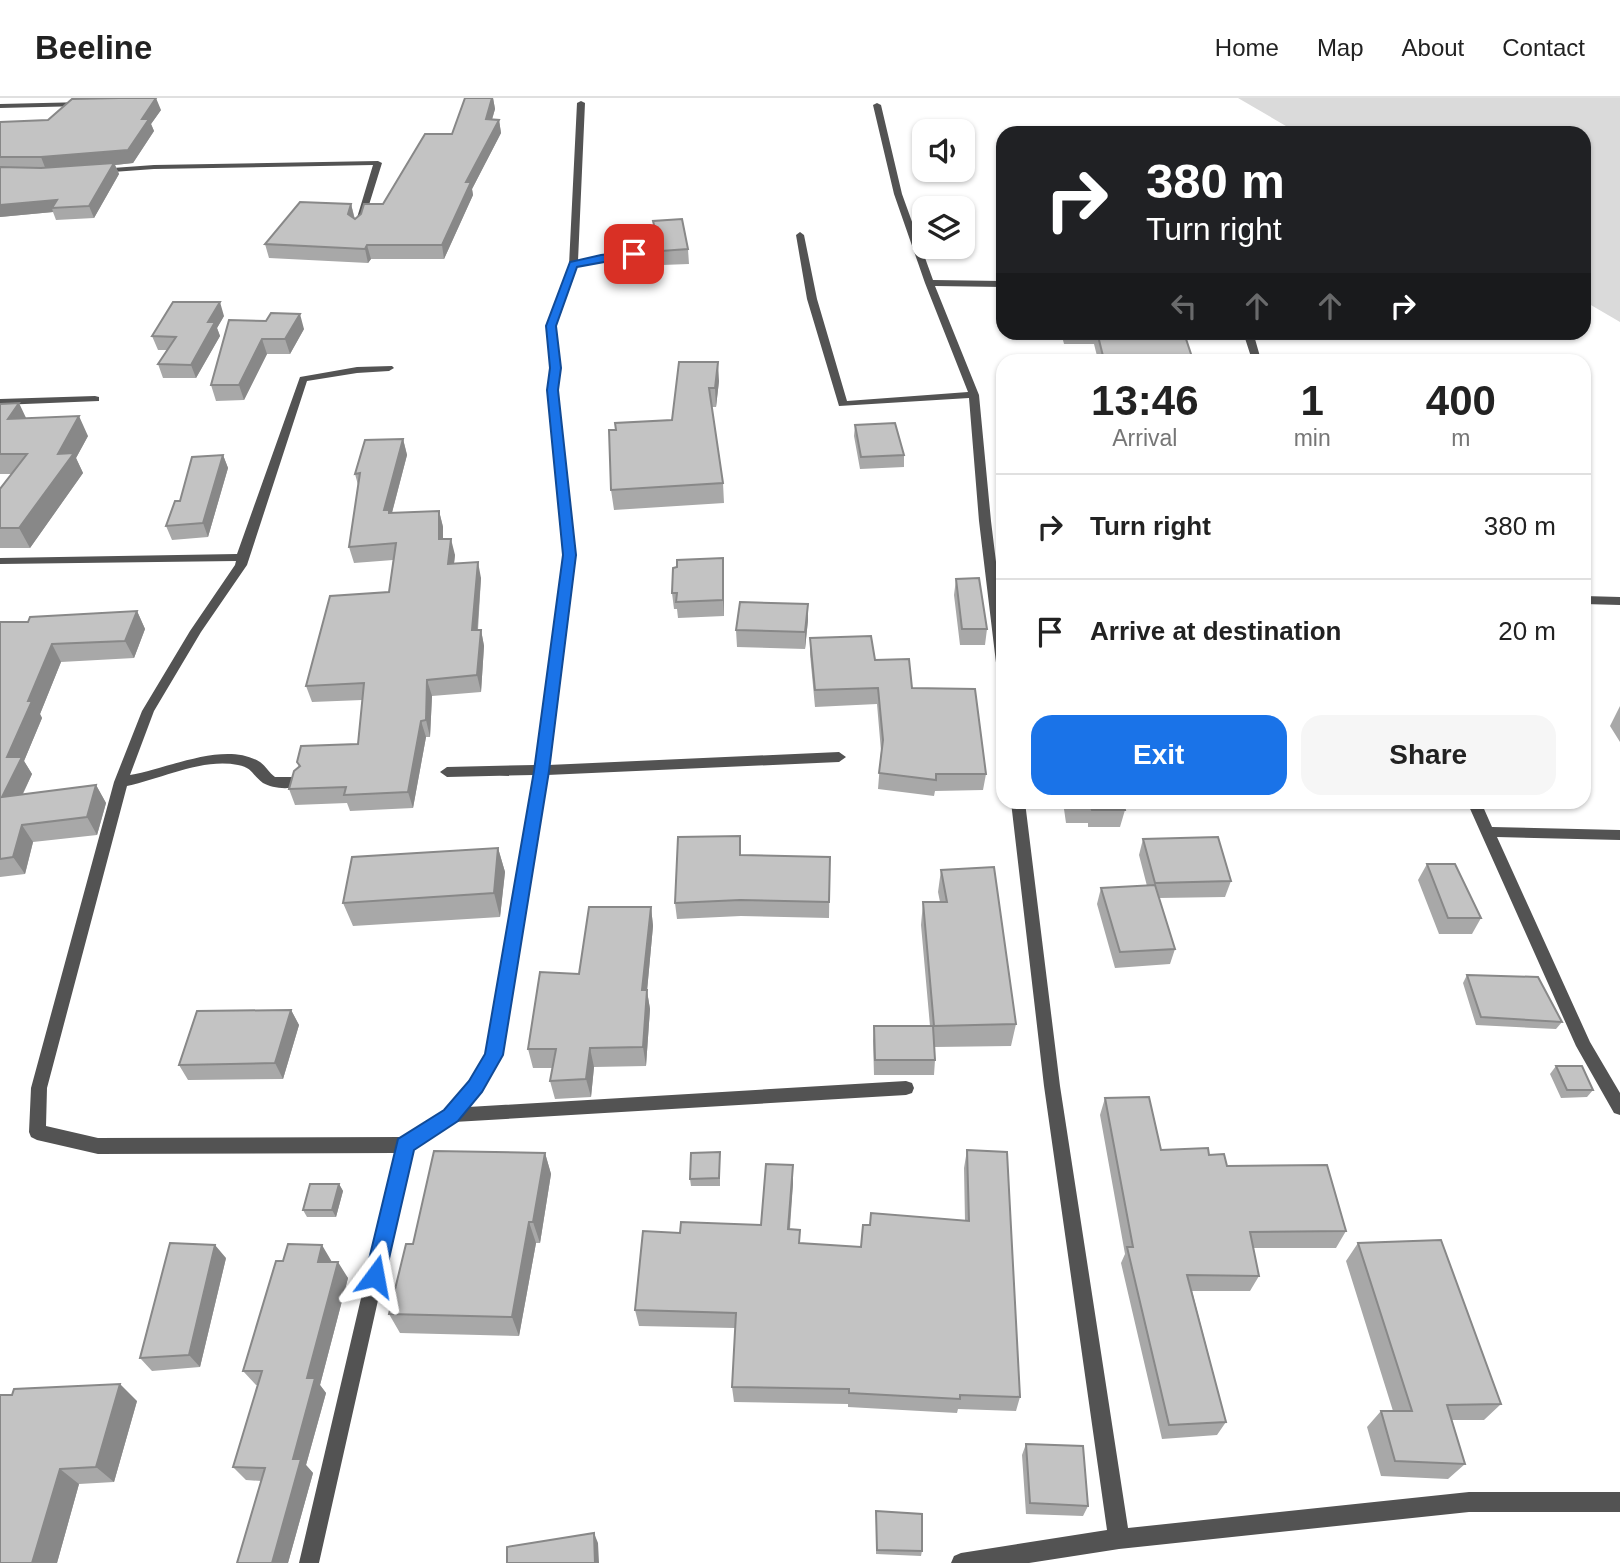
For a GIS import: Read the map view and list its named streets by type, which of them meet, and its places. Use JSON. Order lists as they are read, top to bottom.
{
  "page": {
    "header": "Beeline",
    "nav": [
      "Home",
      "Map",
      "About",
      "Contact"
    ],
    "turn": ["380 m", "Turn right"],
    "eta": [
      "13:46",
      "Arrival",
      "1",
      "min",
      "400",
      "m"
    ],
    "list": [
      {
        "name": "Turn right",
        "value": "380 m"
      },
      {
        "name": "Arrive at destination",
        "value": "20 m"
      }
    ],
    "buttons": ["Exit", "Share"]
  }
}
